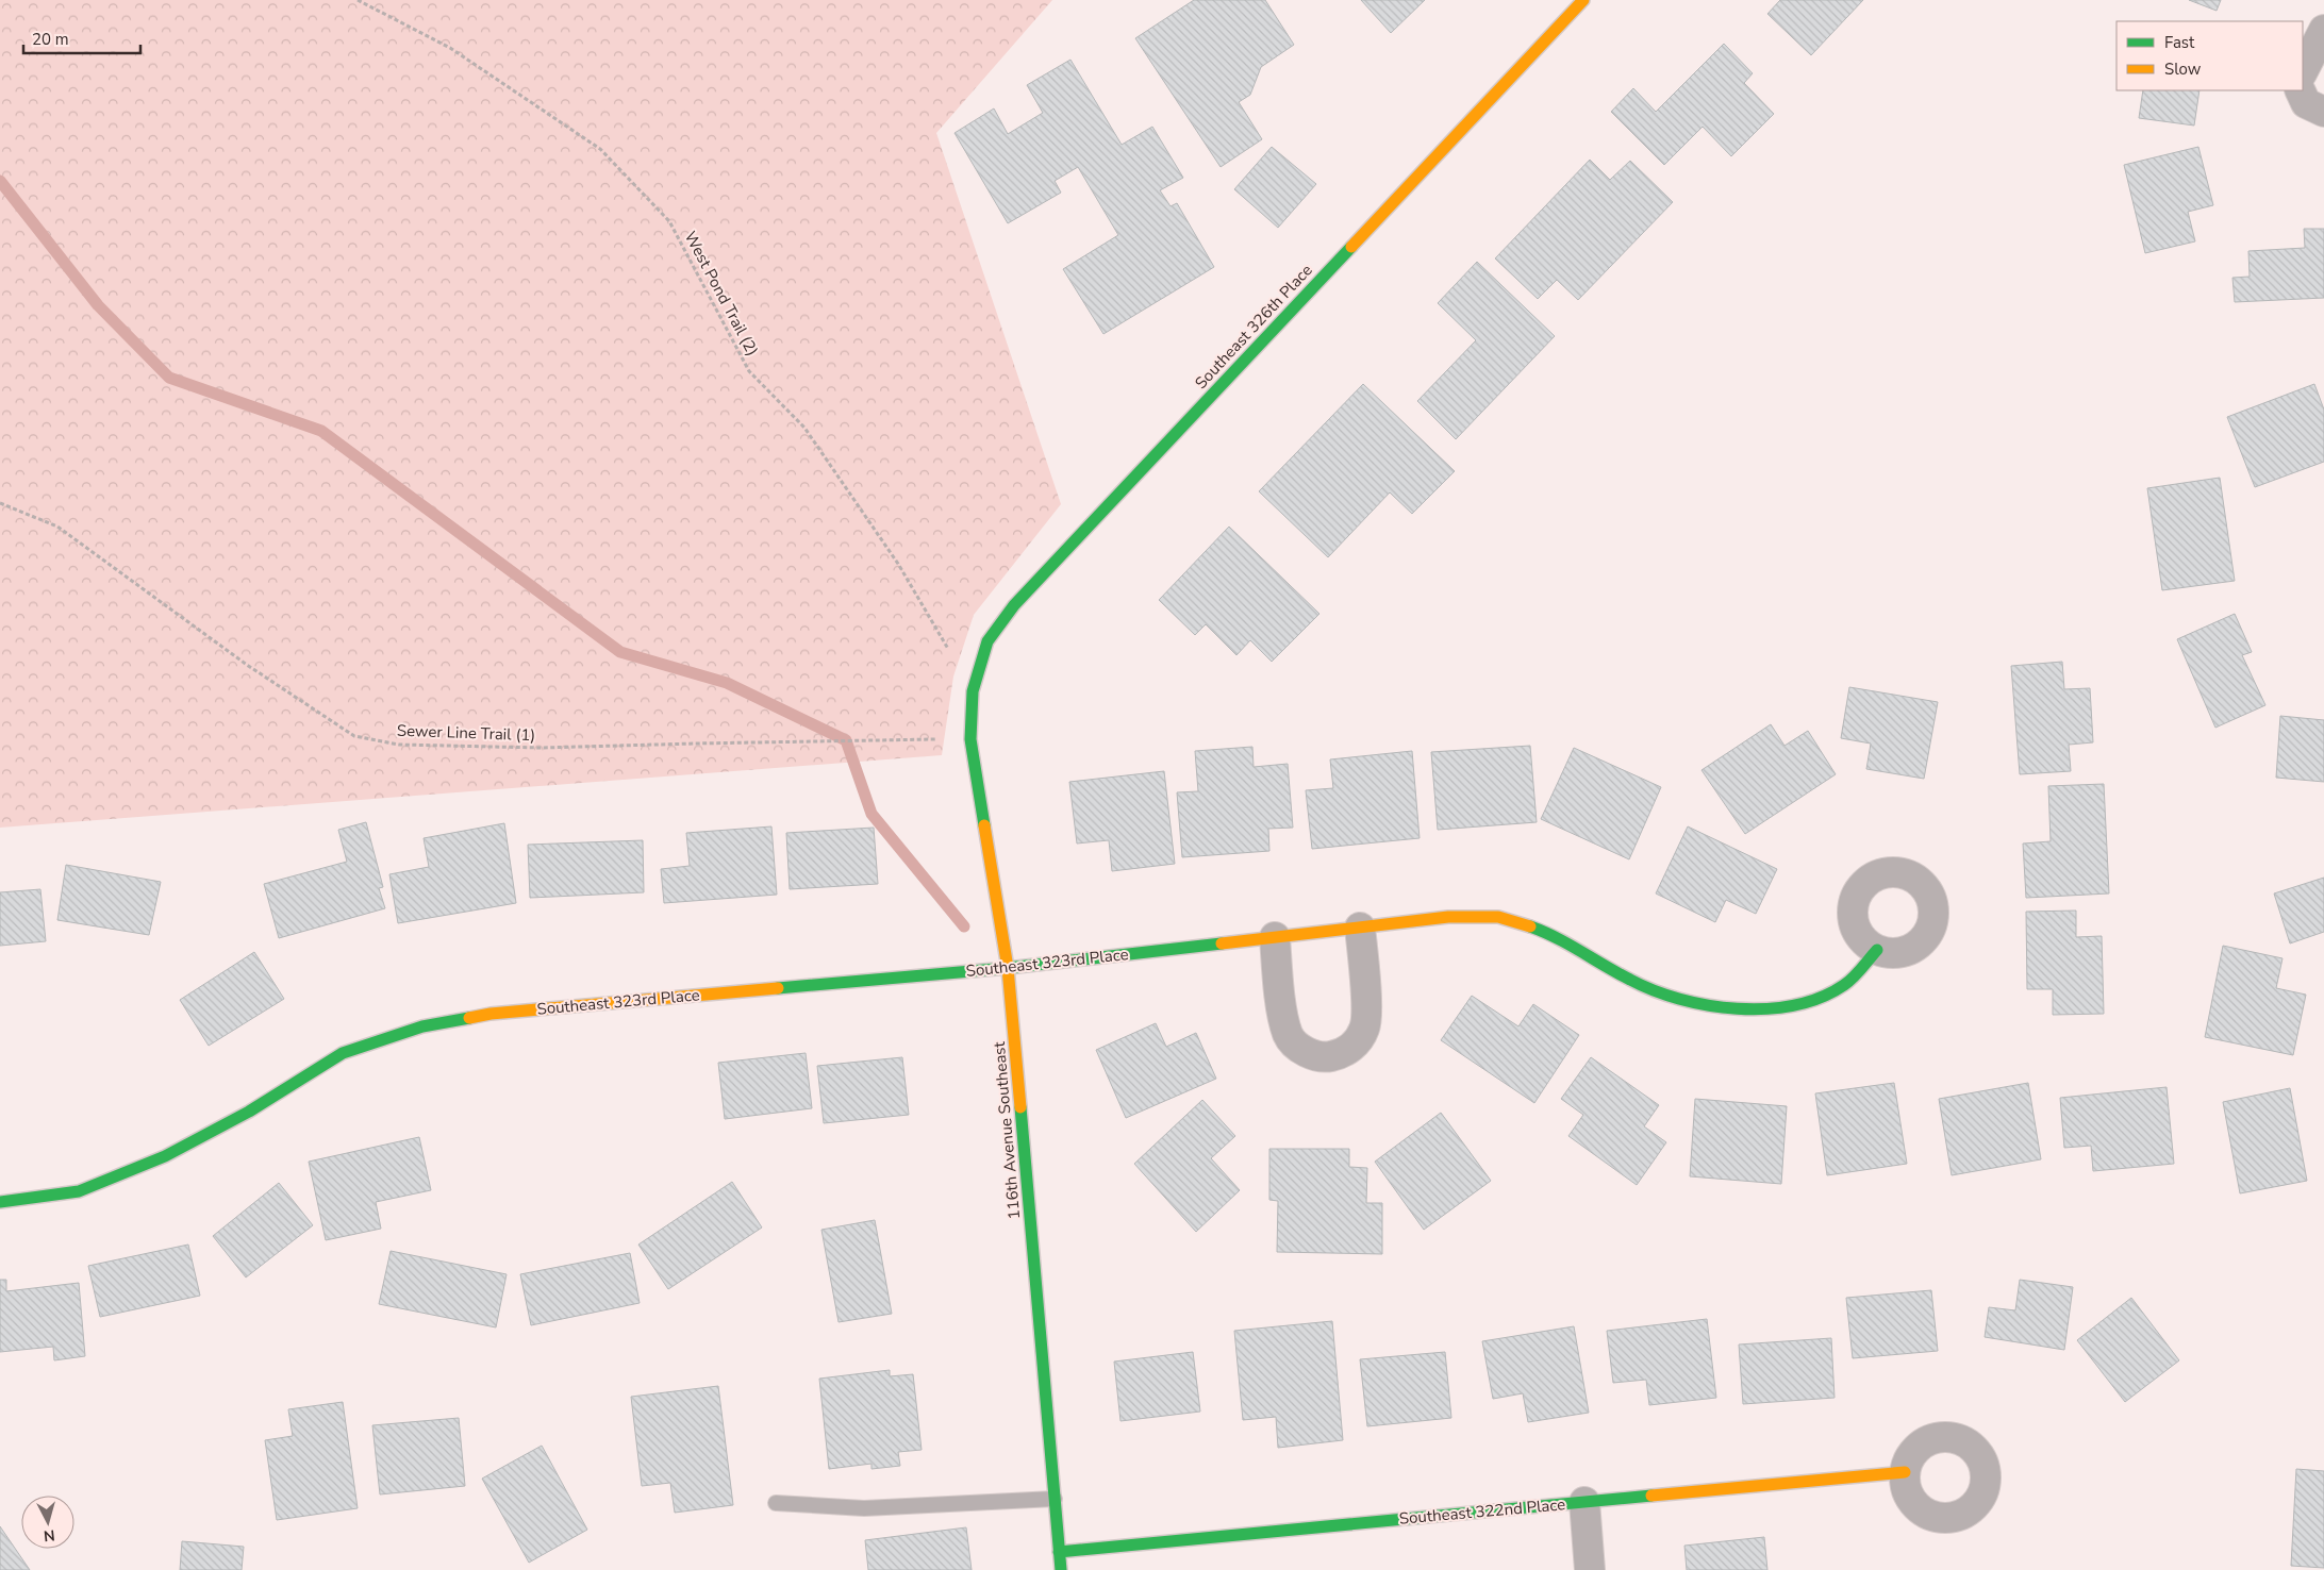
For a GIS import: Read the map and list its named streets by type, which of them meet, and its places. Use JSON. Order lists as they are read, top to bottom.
{
  "streets": {
    "street": [
      "Southeast 326th Place",
      "Southeast 323rd Place",
      "116th Avenue Southeast",
      "Southeast 322nd Place"
    ],
    "path": ["West Pond Trail (2)", "Sewer Line Trail (1)"]
  },
  "crossings": [
    ["West Pond Trail (2)", "Southeast 326th Place"],
    ["West Pond Trail (2)", "116th Avenue Southeast"],
    ["Southeast 326th Place", "116th Avenue Southeast"],
    ["Sewer Line Trail (1)", "116th Avenue Southeast"],
    ["Southeast 323rd Place", "116th Avenue Southeast"],
    ["116th Avenue Southeast", "Southeast 322nd Place"]
  ],
  "legend": ["Fast", "Slow"],
  "scale_bar": "20 m",
  "north": "bottom"
}
